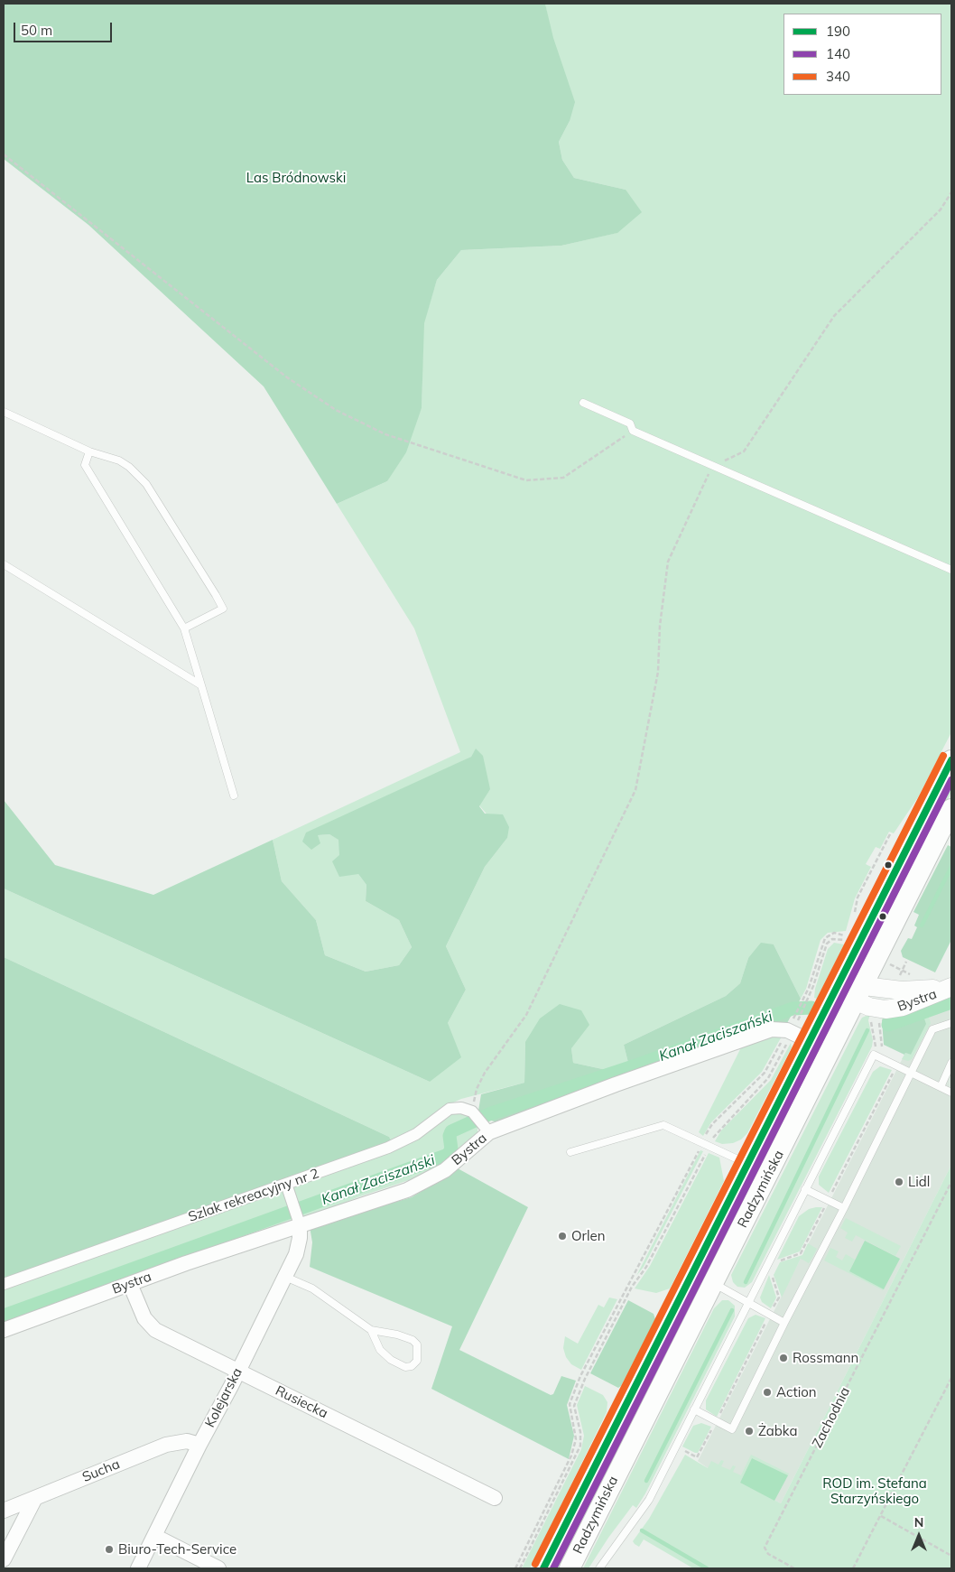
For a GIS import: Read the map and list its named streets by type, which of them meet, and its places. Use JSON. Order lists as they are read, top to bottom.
{
  "streets": {
    "main road": ["Radzymińska"],
    "street": [
      "Bystra",
      "Szlak rekreacyjny nr 2",
      "Kolejarska",
      "Rusiecka",
      "Sucha"
    ],
    "path": ["Zachodnia"]
  },
  "crossings": [
    ["Bystra", "Radzymińska"],
    ["Bystra", "Szlak rekreacyjny nr 2"],
    ["Bystra", "Kolejarska"],
    ["Bystra", "Rusiecka"],
    ["Kolejarska", "Rusiecka"],
    ["Kolejarska", "Sucha"]
  ],
  "water": ["Kanał Zaciszański"],
  "parks": ["Las Bródnowski", "ROD im. Stefana Starzyńskiego"],
  "places": [
    "Lidl",
    "Orlen",
    "Rossmann",
    "Action",
    "Żabka",
    "Biuro-Tech-Service"
  ],
  "lines": ["transit line 340", "transit line 190", "transit line 140"],
  "legend": ["190", "140", "340"],
  "scale_bar": "50 m",
  "north": "top"
}
